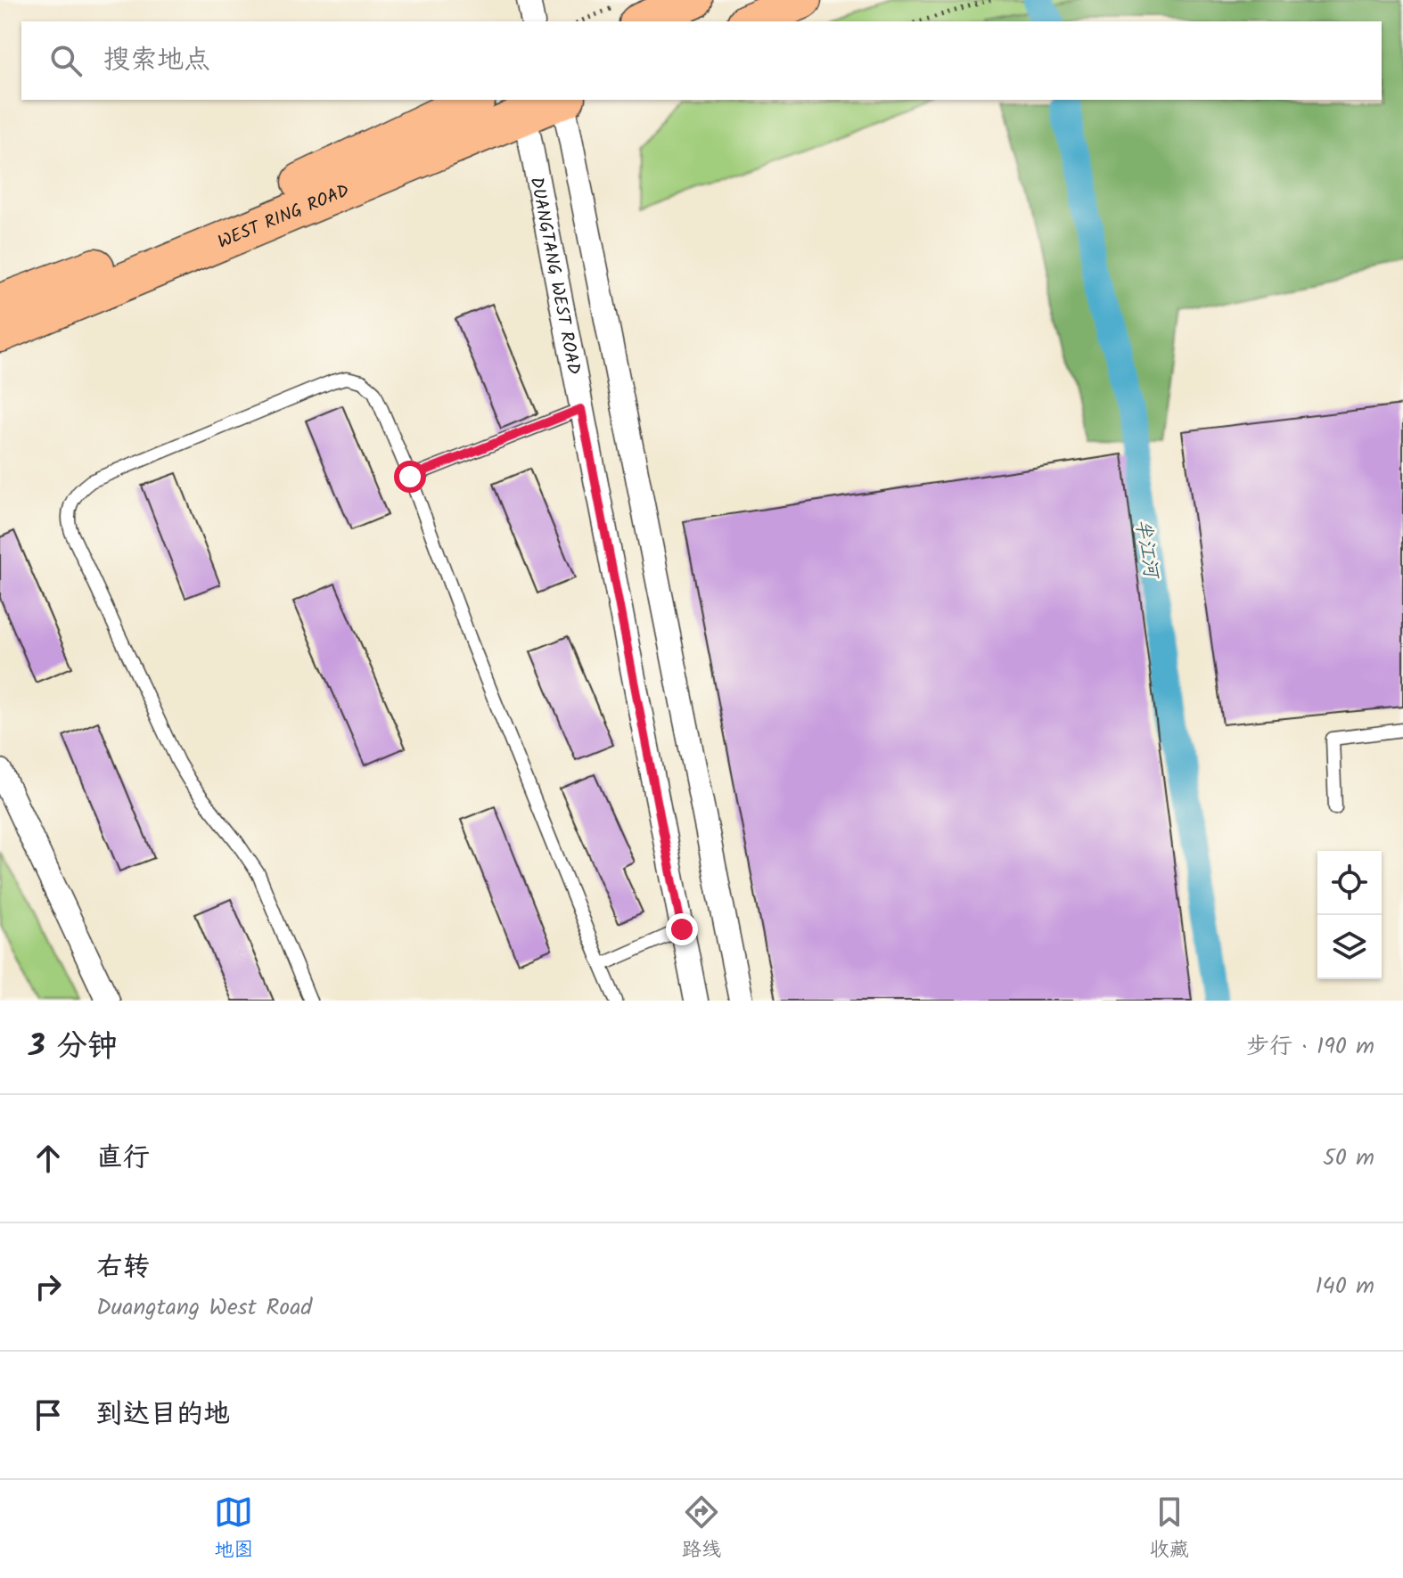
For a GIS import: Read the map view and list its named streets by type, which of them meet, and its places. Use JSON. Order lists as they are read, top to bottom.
{
  "streets": {
    "main road": ["WEST RING ROAD"],
    "street": ["DUANGTANG WEST ROAD"]
  },
  "crossings": [
    ["WEST RING ROAD", "DUANGTANG WEST ROAD"]
  ],
  "water": ["半江河"],
  "page": {
    "search": "搜索地点",
    "heading": ["3 分钟", "步行 · 190 m"],
    "list": [
      ["直行", "50 m"],
      ["右转", "Duangtang West Road", "140 m"],
      "到达目的地"
    ],
    "nav": ["地图", "路线", "收藏"]
  }
}
